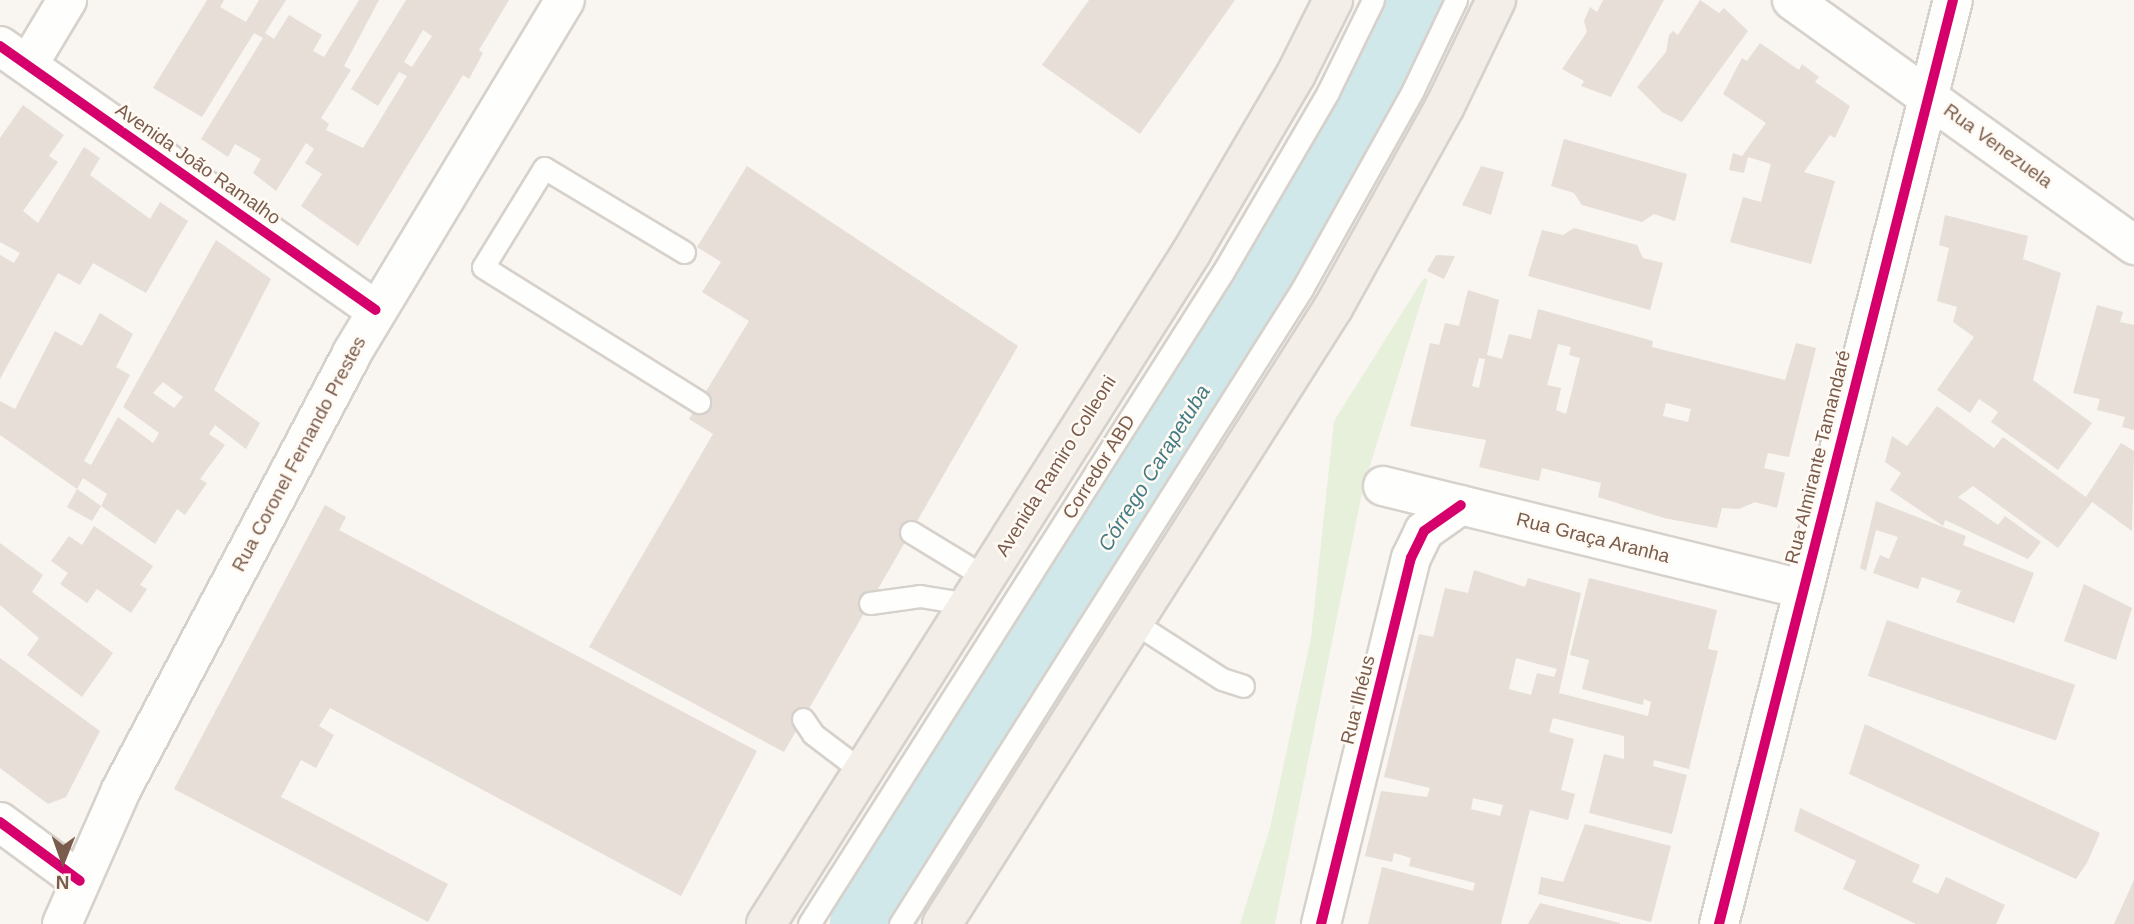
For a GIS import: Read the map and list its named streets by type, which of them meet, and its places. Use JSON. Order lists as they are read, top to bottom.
{
  "streets": {
    "main road": ["Avenida Ramiro Colleoni"],
    "street": [
      "Rua Venezuela",
      "Avenida João Ramalho",
      "Rua Coronel Fernando Prestes",
      "Rua Almirante Tamandaré",
      "Rua Graça Aranha",
      "Rua Ilhéus"
    ],
    "lane": ["Corredor ABD"]
  },
  "crossings": [
    ["Rua Venezuela", "Rua Almirante Tamandaré"],
    ["Avenida João Ramalho", "Rua Coronel Fernando Prestes"],
    ["Rua Almirante Tamandaré", "Rua Graça Aranha"],
    ["Rua Graça Aranha", "Rua Ilhéus"]
  ],
  "water": ["Córrego Carapetuba"],
  "north": "bottom"
}
